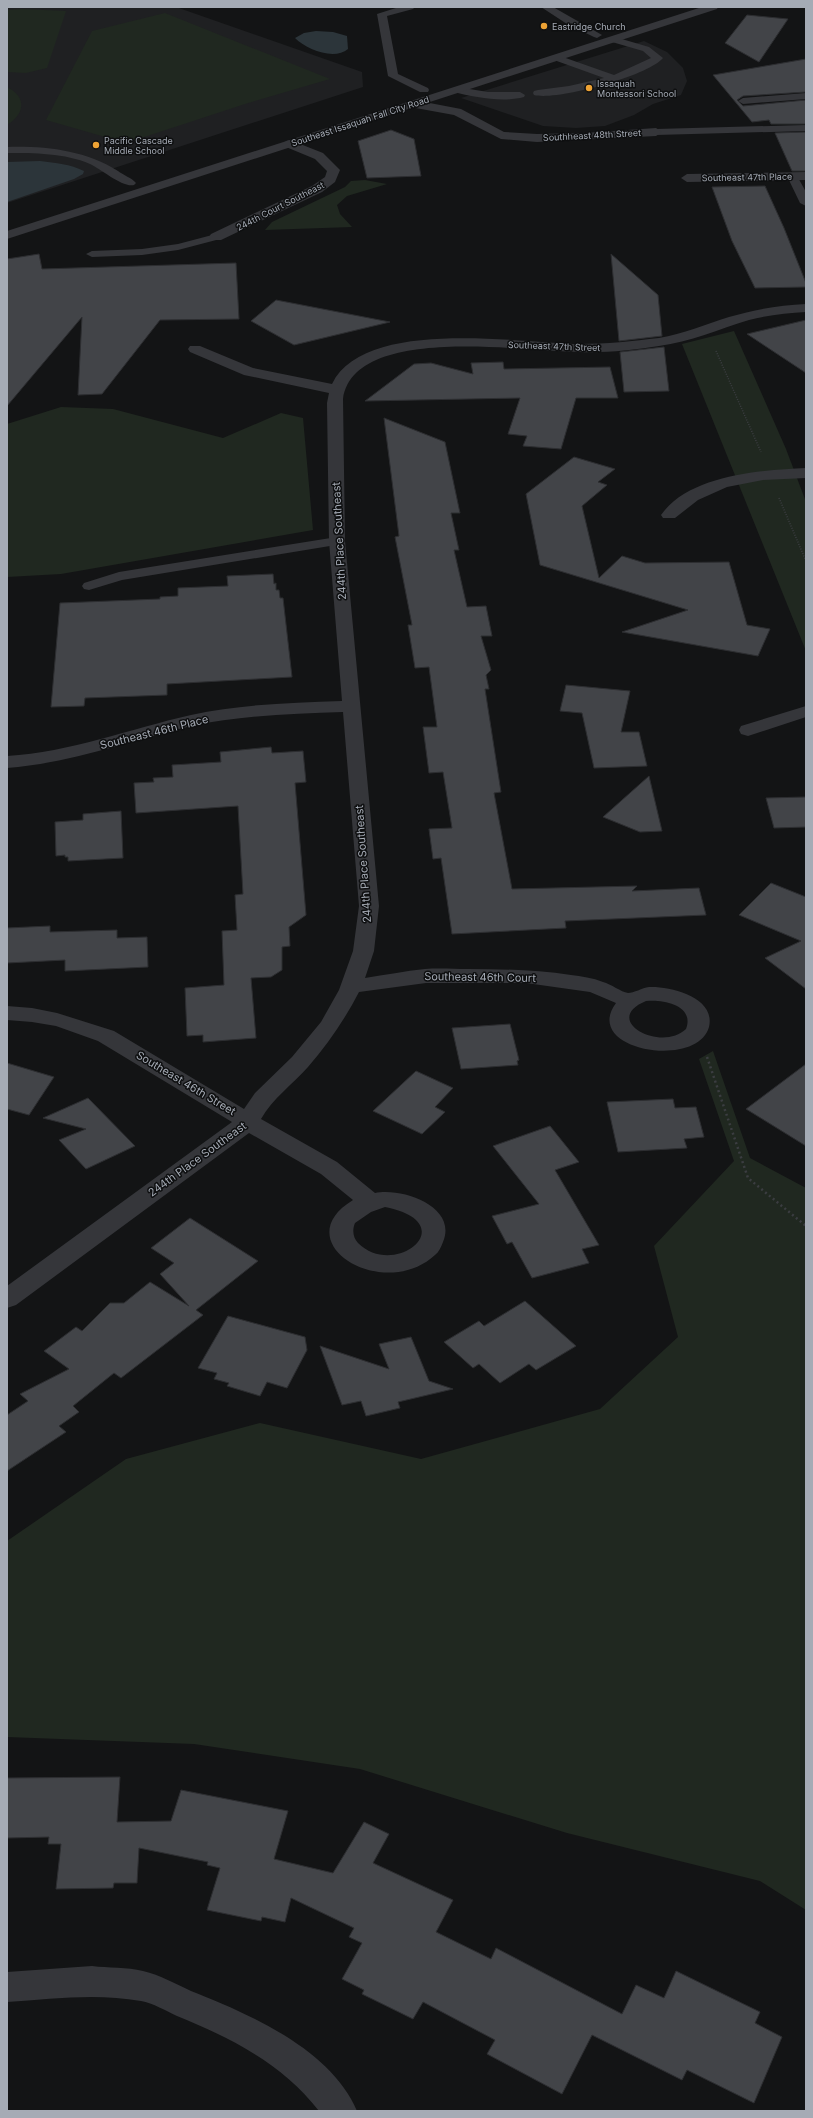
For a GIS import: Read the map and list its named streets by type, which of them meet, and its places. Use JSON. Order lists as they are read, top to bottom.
{
  "streets": {
    "street": [
      "Southeast Issaquah Fall City Road",
      "Southheast 48th Street",
      "Southeast 47th Place",
      "244th Court Southeast",
      "Southeast 47th Street",
      "244th Place Southeast",
      "Southeast 46th Place",
      "Southeast 46th Court",
      "Southeast 46th Street"
    ]
  },
  "crossings": [
    ["Southeast Issaquah Fall City Road", "Southheast 48th Street"],
    ["Southeast Issaquah Fall City Road", "244th Court Southeast"],
    ["Southeast 47th Street", "244th Place Southeast"],
    ["244th Place Southeast", "Southeast 46th Place"],
    ["244th Place Southeast", "Southeast 46th Court"],
    ["244th Place Southeast", "Southeast 46th Street"]
  ],
  "places": ["Eastridge Church", "Issaquah Montessori School", "Pacific Cascade Middle School"]
}
